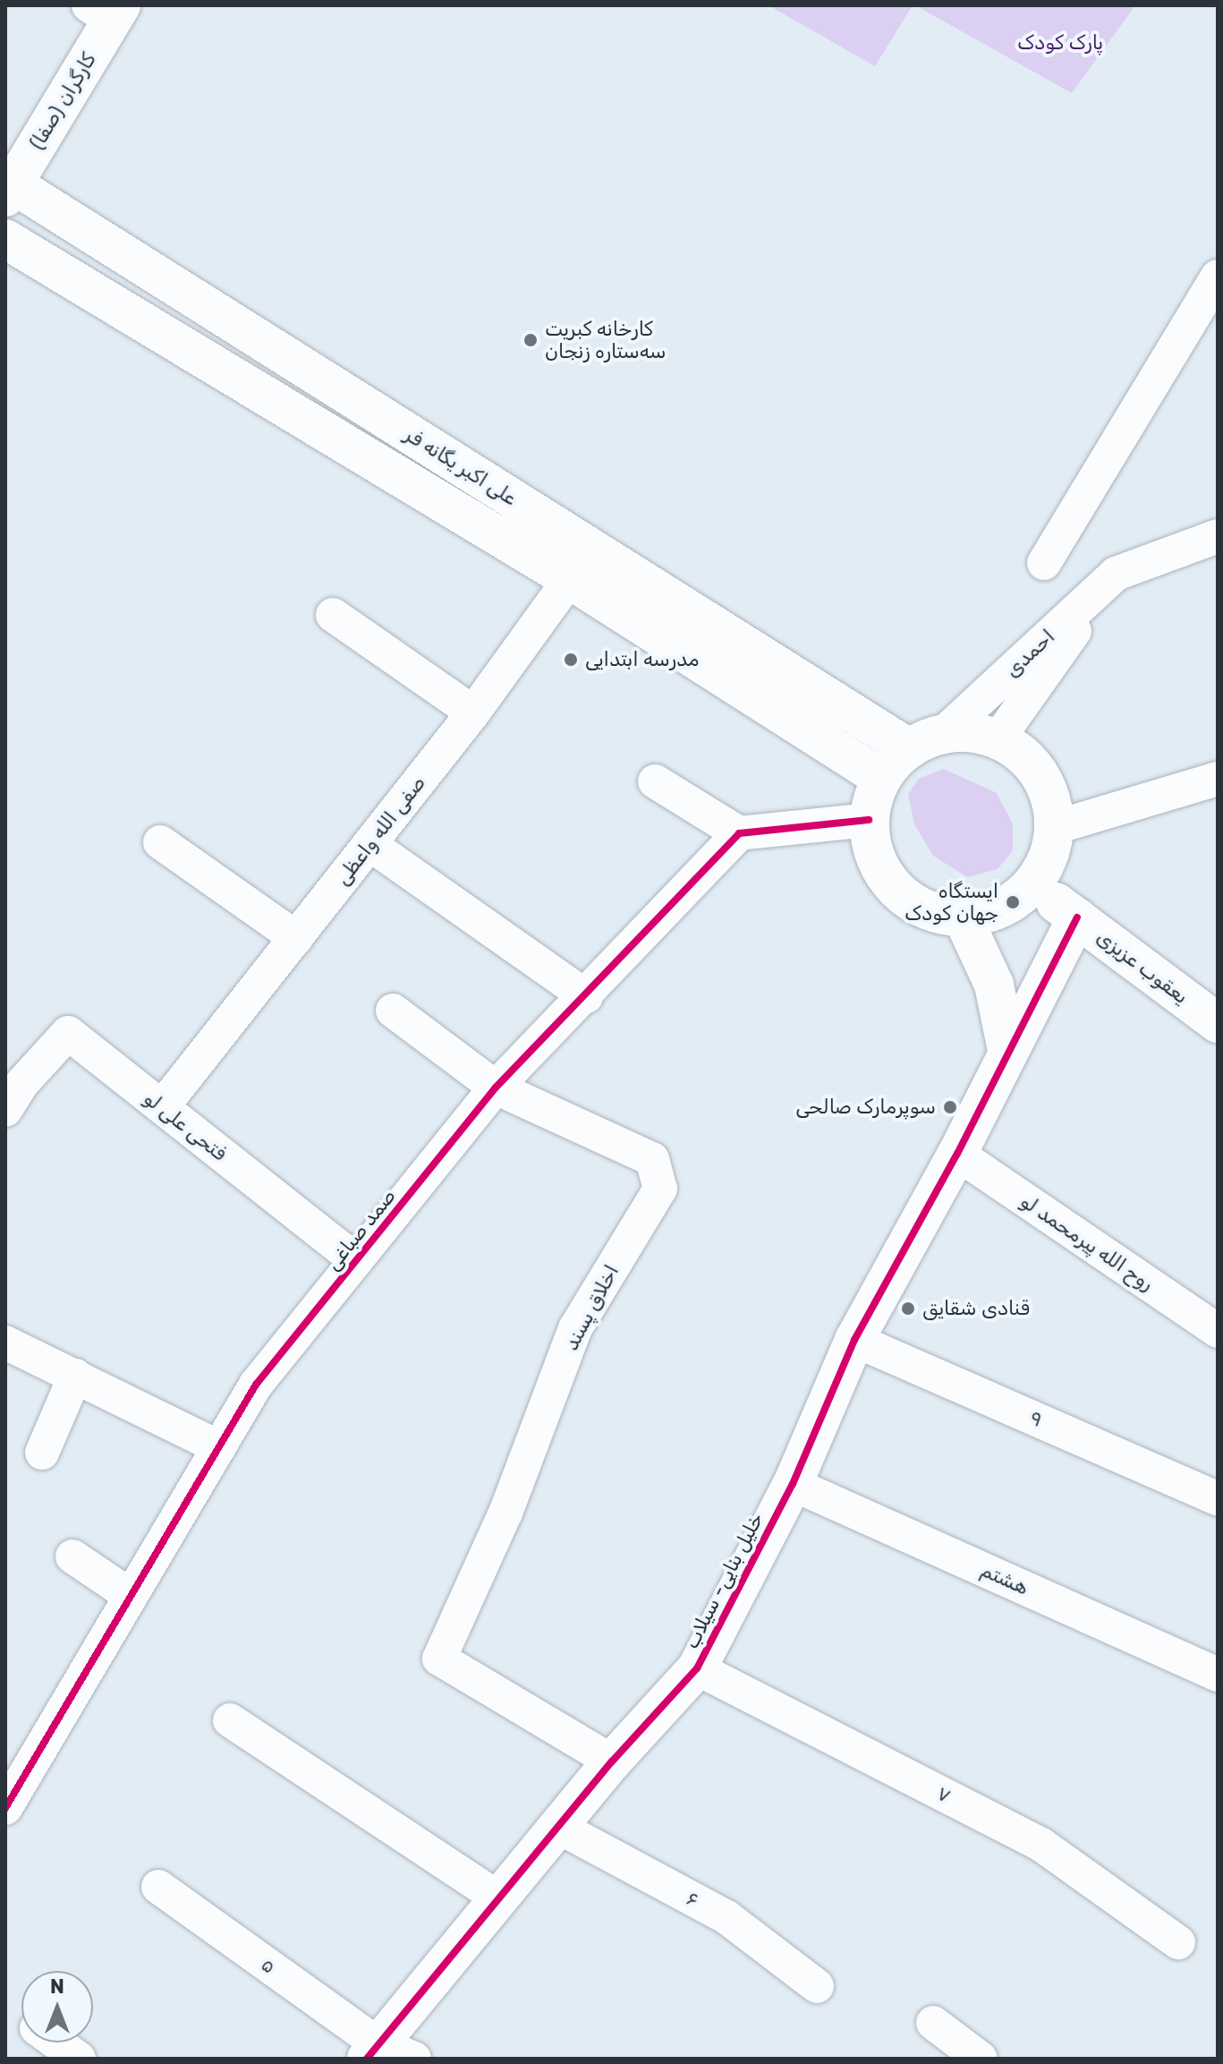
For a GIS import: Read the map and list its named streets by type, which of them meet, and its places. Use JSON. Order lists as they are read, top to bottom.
{
  "streets": {
    "street": [
      "کارگران (صفا)",
      "علی اکبر یگانه فر",
      "احمدی",
      "صفی الله واعظی",
      "یعقوب عزیزی",
      "فتحی علی لو",
      "صمد صباغی",
      "روح الله پیرمحمد لو",
      "اخلاق پسند",
      "۹",
      "هشتم",
      "خلیل بنایی- سیلاب",
      "۷",
      "۶",
      "۵"
    ]
  },
  "crossings": [
    ["کارگران (صفا)", "علی اکبر یگانه فر"],
    ["علی اکبر یگانه فر", "احمدی"],
    ["علی اکبر یگانه فر", "صفی الله واعظی"],
    ["علی اکبر یگانه فر", "یعقوب عزیزی"],
    ["احمدی", "یعقوب عزیزی"],
    ["صفی الله واعظی", "فتحی علی لو"],
    ["یعقوب عزیزی", "خلیل بنایی- سیلاب"],
    ["فتحی علی لو", "صمد صباغی"],
    ["صمد صباغی", "اخلاق پسند"],
    ["روح الله پیرمحمد لو", "خلیل بنایی- سیلاب"],
    ["اخلاق پسند", "خلیل بنایی- سیلاب"],
    ["۹", "خلیل بنایی- سیلاب"],
    ["هشتم", "خلیل بنایی- سیلاب"],
    ["خلیل بنایی- سیلاب", "۷"],
    ["خلیل بنایی- سیلاب", "۶"],
    ["خلیل بنایی- سیلاب", "۵"]
  ],
  "parks": ["پارک کودک"],
  "places": [
    "کارخانه کبریت سه‌ستاره زنجان",
    "مدرسه ابتدایی",
    "ایستگاه جهان کودک",
    "سوپرمارک صالحی",
    "قنادی شقایق"
  ],
  "north": "top"
}
